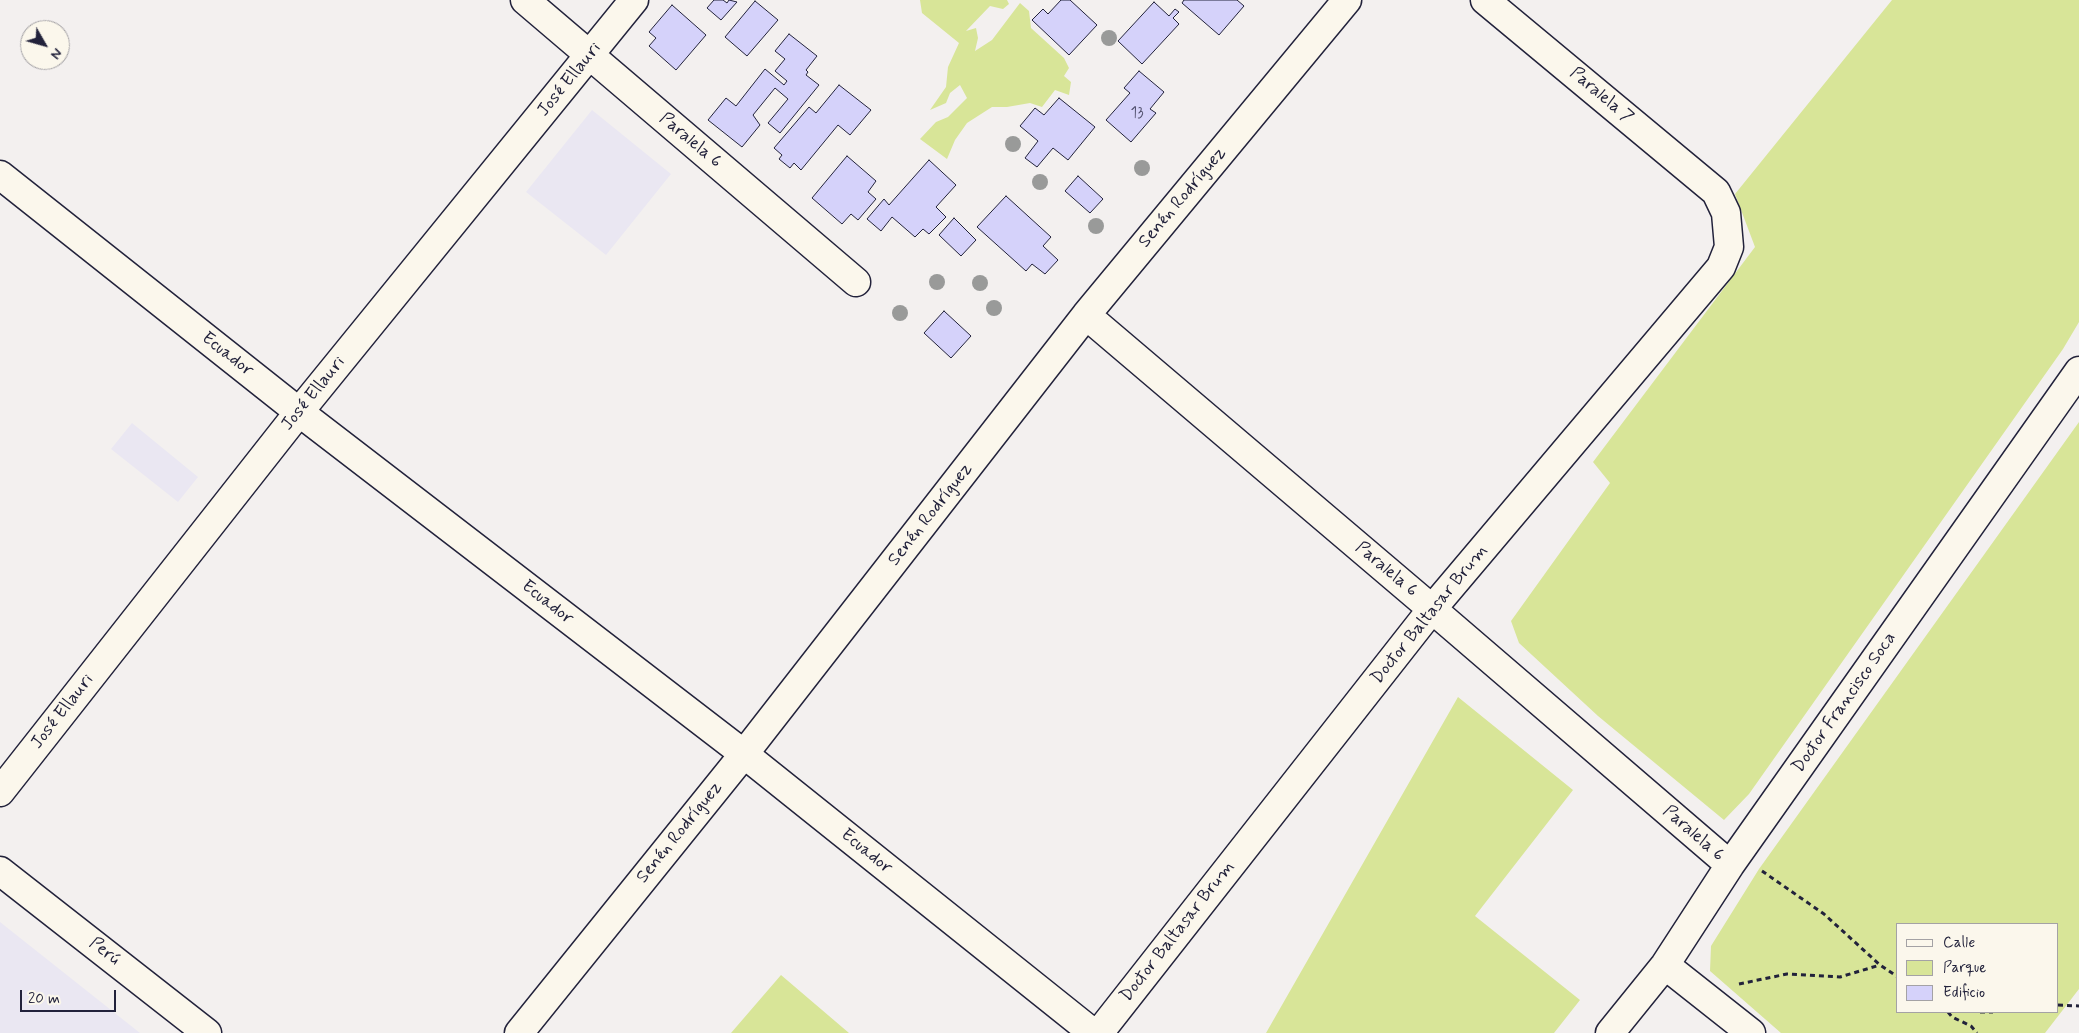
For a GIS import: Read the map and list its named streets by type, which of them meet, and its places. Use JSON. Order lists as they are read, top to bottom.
{
  "streets": {
    "street": [
      "José Ellauri",
      "Paralela 7",
      "Paralela 6",
      "Senén Rodríguez",
      "Ecuador",
      "Doctor Baltasar Brum",
      "Doctor Francisco Soca",
      "Perú"
    ]
  },
  "crossings": [
    ["José Ellauri", "Paralela 6"],
    ["José Ellauri", "Ecuador"],
    ["Paralela 7", "Doctor Baltasar Brum"],
    ["Paralela 6", "Senén Rodríguez"],
    ["Paralela 6", "Doctor Baltasar Brum"],
    ["Paralela 6", "Doctor Francisco Soca"],
    ["Senén Rodríguez", "Ecuador"]
  ],
  "house_numbers": ["13"],
  "legend": ["Calle", "Parque", "Edificio"],
  "scale_bar": "20 m",
  "north": "bottom right"
}
